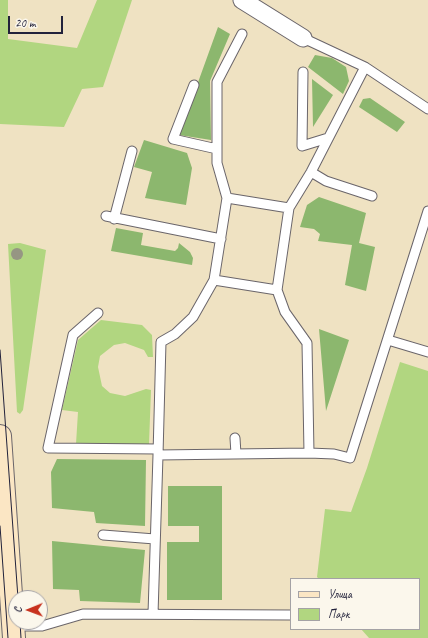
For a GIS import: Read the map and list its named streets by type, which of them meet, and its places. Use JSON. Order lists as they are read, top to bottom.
{
  "legend": ["Улица", "Парк"],
  "scale_bar": "20 m",
  "north": "left"
}
